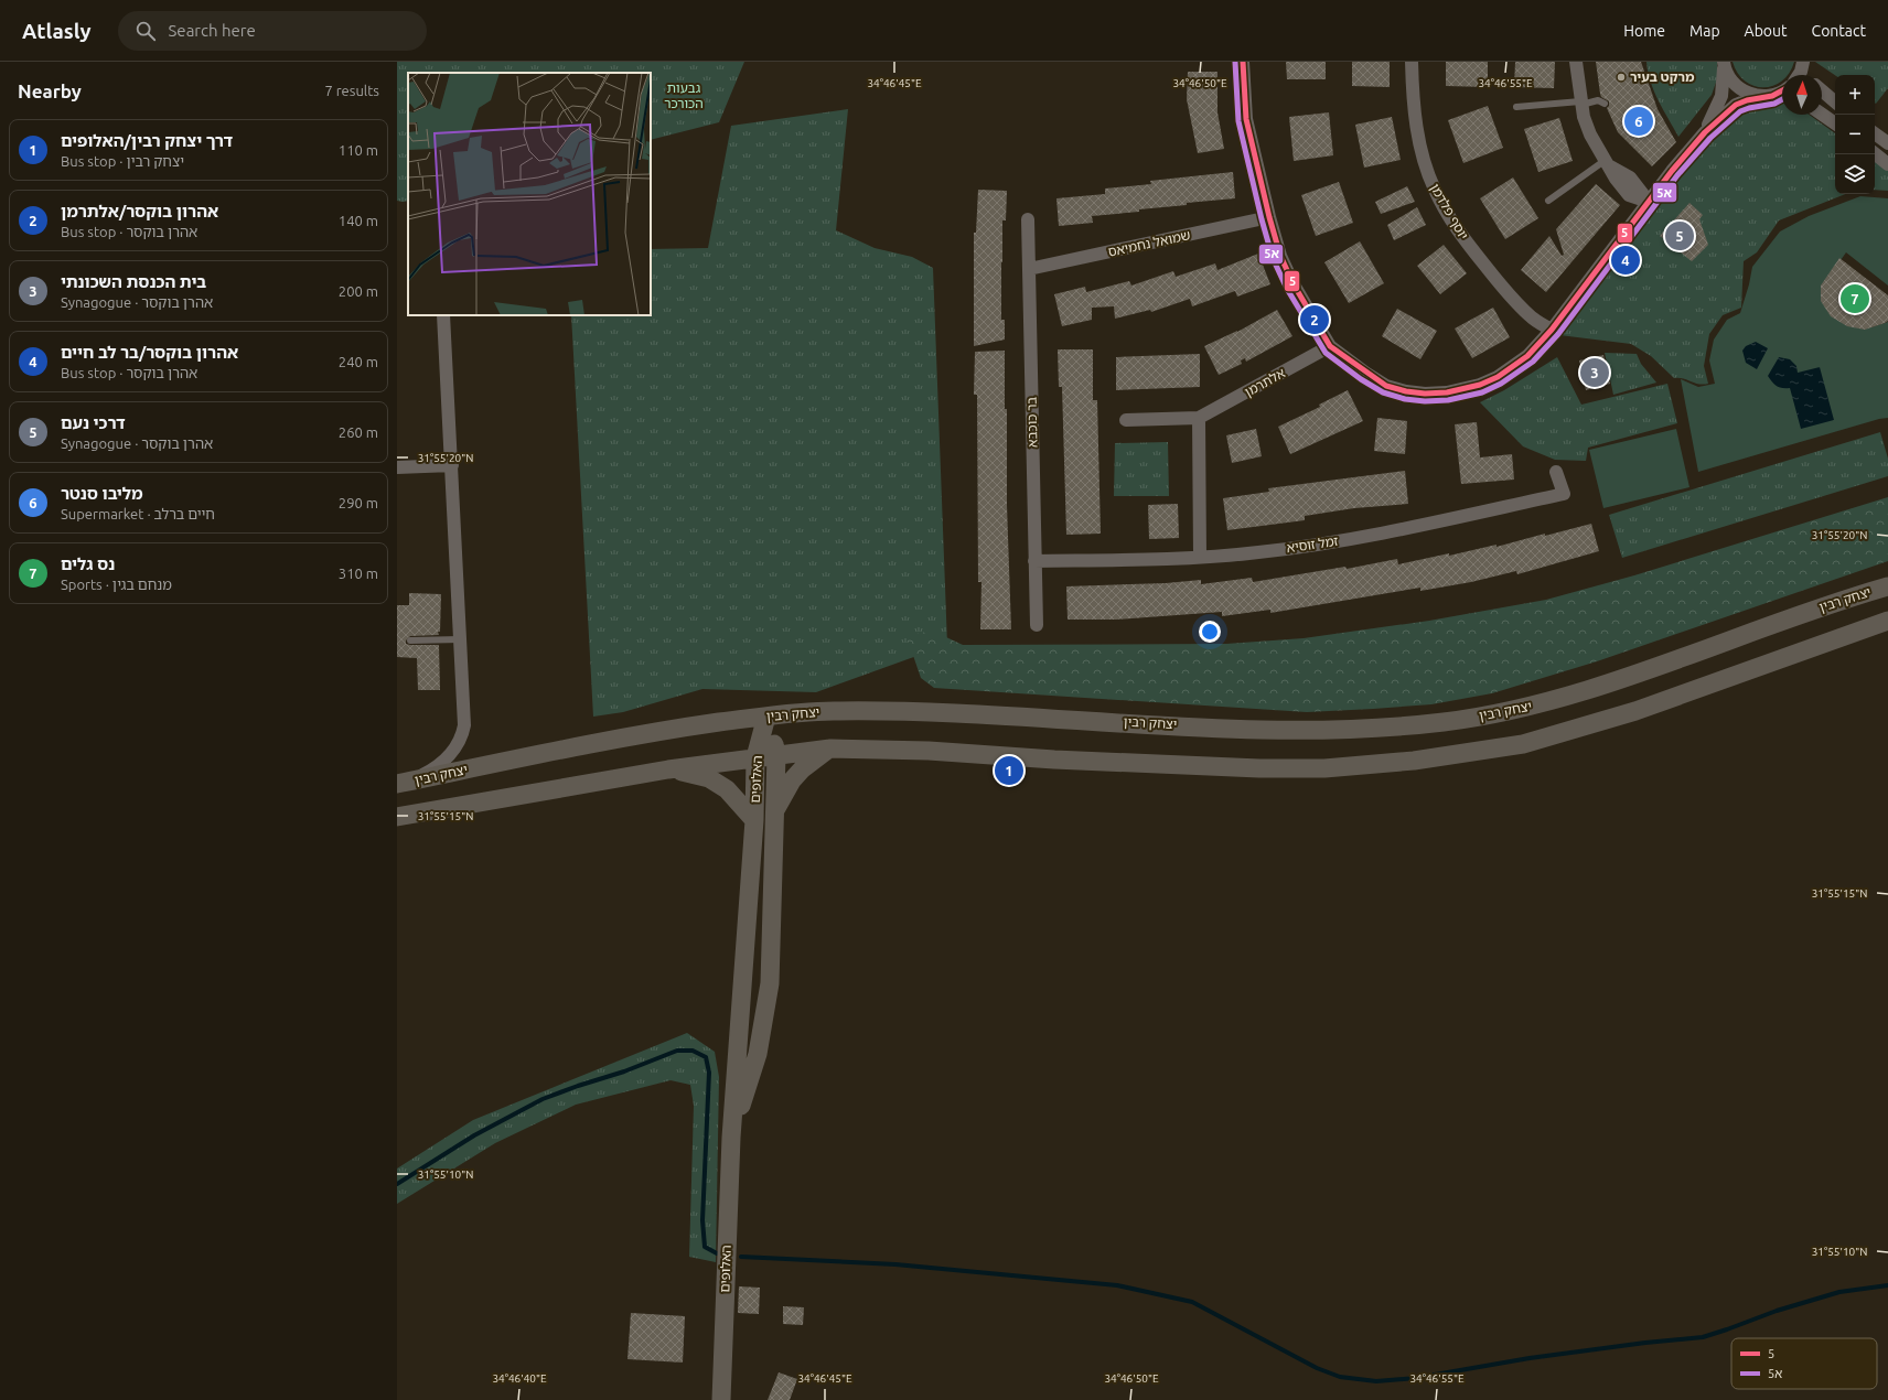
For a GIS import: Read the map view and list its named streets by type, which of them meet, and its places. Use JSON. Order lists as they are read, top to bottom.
{
  "streets": {
    "main road": ["יצחק רבין", "האלופים"],
    "street": [
      "יוסף פלדמן",
      "שמואל נחמיאס",
      "אלתרמן",
      "בר כוכבא",
      "זמל זוסיא"
    ]
  },
  "crossings": [
    ["שמואל נחמיאס", "בר כוכבא"],
    ["בר כוכבא", "זמל זוסיא"],
    ["יצחק רבין", "האלופים"]
  ],
  "parks": ["גבעות הכורכר"],
  "places": ["מרקט בעיר"],
  "lines": ["transit line 5", "transit line 5א"],
  "legend": ["5", "5א"],
  "north": "top",
  "page": {
    "header": "Atlasly",
    "search": "Search here",
    "nav": [
      "Home",
      "Map",
      "About",
      "Contact"
    ],
    "heading": ["Nearby", "7 results"],
    "map_buttons": ["+", "−"],
    "pins": [
      "6",
      "5",
      "4",
      "7",
      "2",
      "3",
      "1"
    ],
    "list": [
      {
        "mark": "1",
        "name": "דרך יצחק רבין/האלופים",
        "note": "Bus stop · יצחק רבין",
        "value": "110 m"
      },
      {
        "mark": "2",
        "name": "אהרון בוקסר/אלתרמן",
        "note": "Bus stop · אהרן בוקסר",
        "value": "140 m"
      },
      {
        "mark": "3",
        "name": "בית הכנסת השכונתי",
        "note": "Synagogue · אהרן בוקסר",
        "value": "200 m"
      },
      {
        "mark": "4",
        "name": "אהרון בוקסר/בר לב חיים",
        "note": "Bus stop · אהרן בוקסר",
        "value": "240 m"
      },
      {
        "mark": "5",
        "name": "דרכי נעם",
        "note": "Synagogue · אהרן בוקסר",
        "value": "260 m"
      },
      {
        "mark": "6",
        "name": "מליבו סנטר",
        "note": "Supermarket · חיים ברלב",
        "value": "290 m"
      },
      {
        "mark": "7",
        "name": "נס גלים",
        "note": "Sports · מנחם בגין",
        "value": "310 m"
      }
    ]
  },
  "coordinates": [
    "34°46'45\"E",
    "34°46'50\"E",
    "34°46'55\"E",
    "31°55'20\"N",
    "31°55'15\"N",
    "31°55'10\"N",
    "34°46'40\"E"
  ]
}
